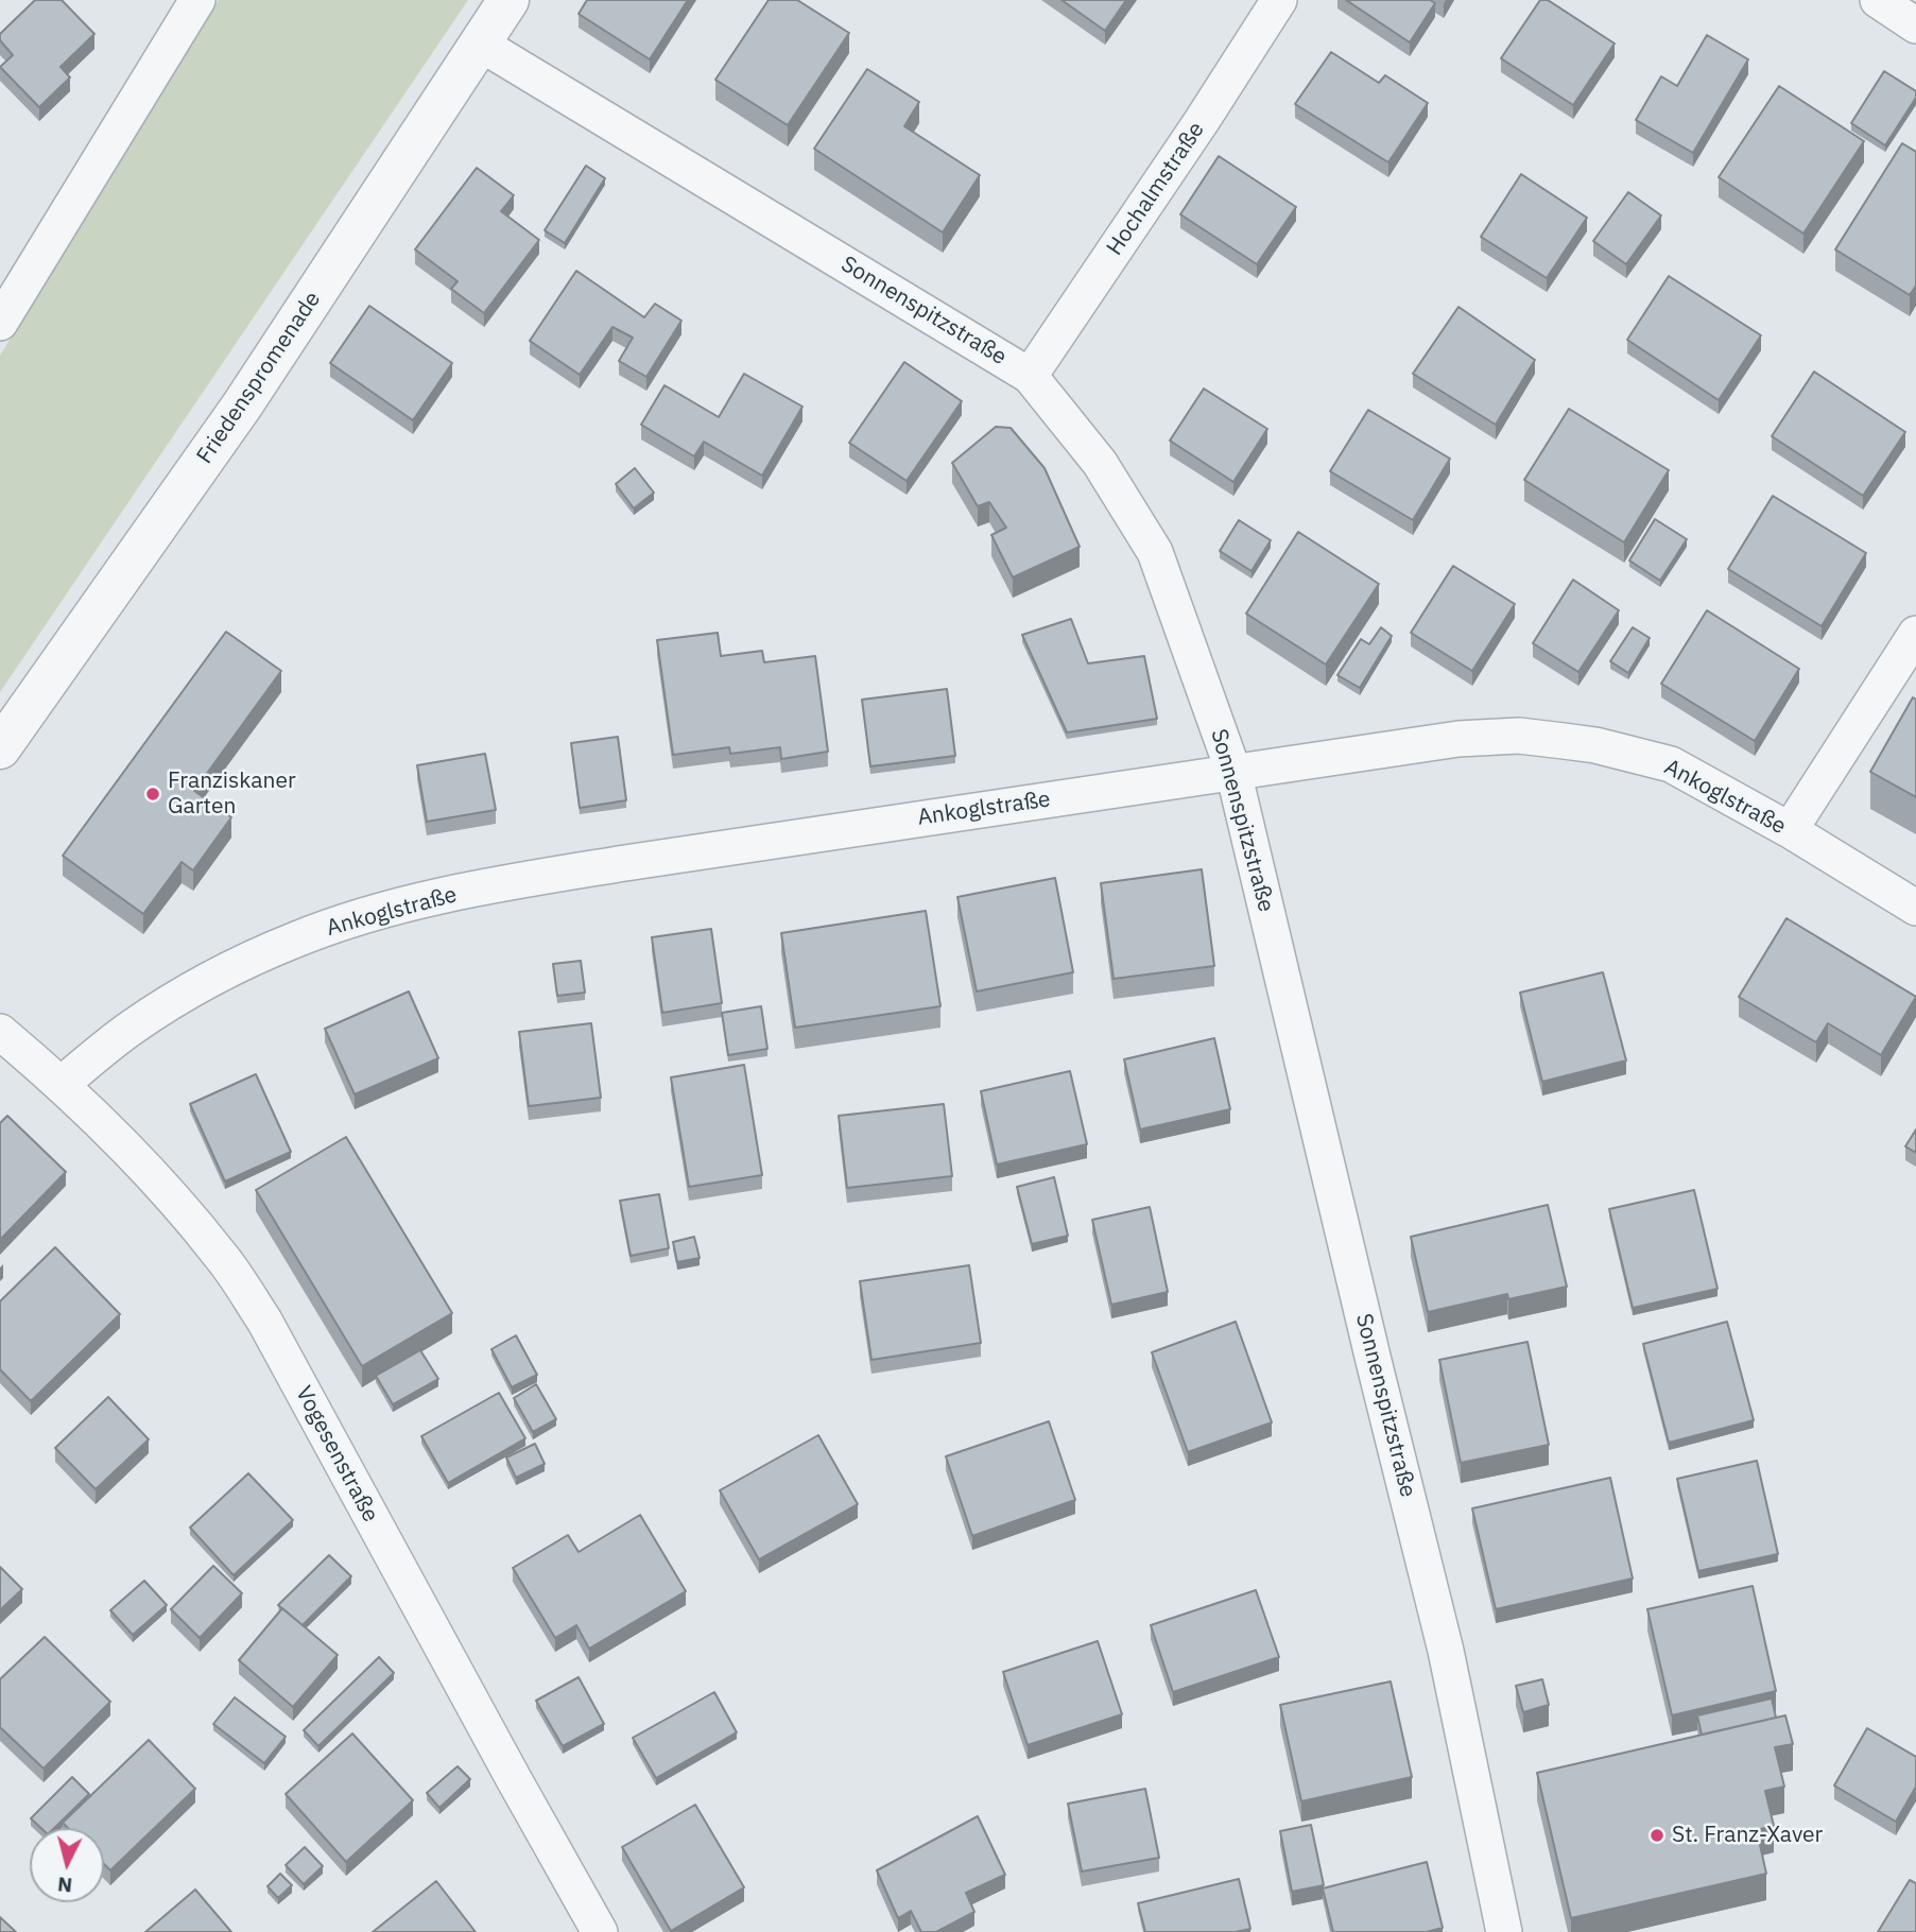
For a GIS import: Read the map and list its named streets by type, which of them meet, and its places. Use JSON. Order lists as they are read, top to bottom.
{
  "streets": {
    "street": [
      "Hochalmstraße",
      "Sonnenspitzstraße",
      "Friedenspromenade",
      "Ankoglstraße",
      "Vogesenstraße"
    ]
  },
  "crossings": [
    ["Hochalmstraße", "Sonnenspitzstraße"],
    ["Sonnenspitzstraße", "Friedenspromenade"],
    ["Sonnenspitzstraße", "Ankoglstraße"],
    ["Ankoglstraße", "Vogesenstraße"]
  ],
  "places": ["Franziskaner Garten", "St. Franz-Xaver"],
  "north": "bottom"
}
